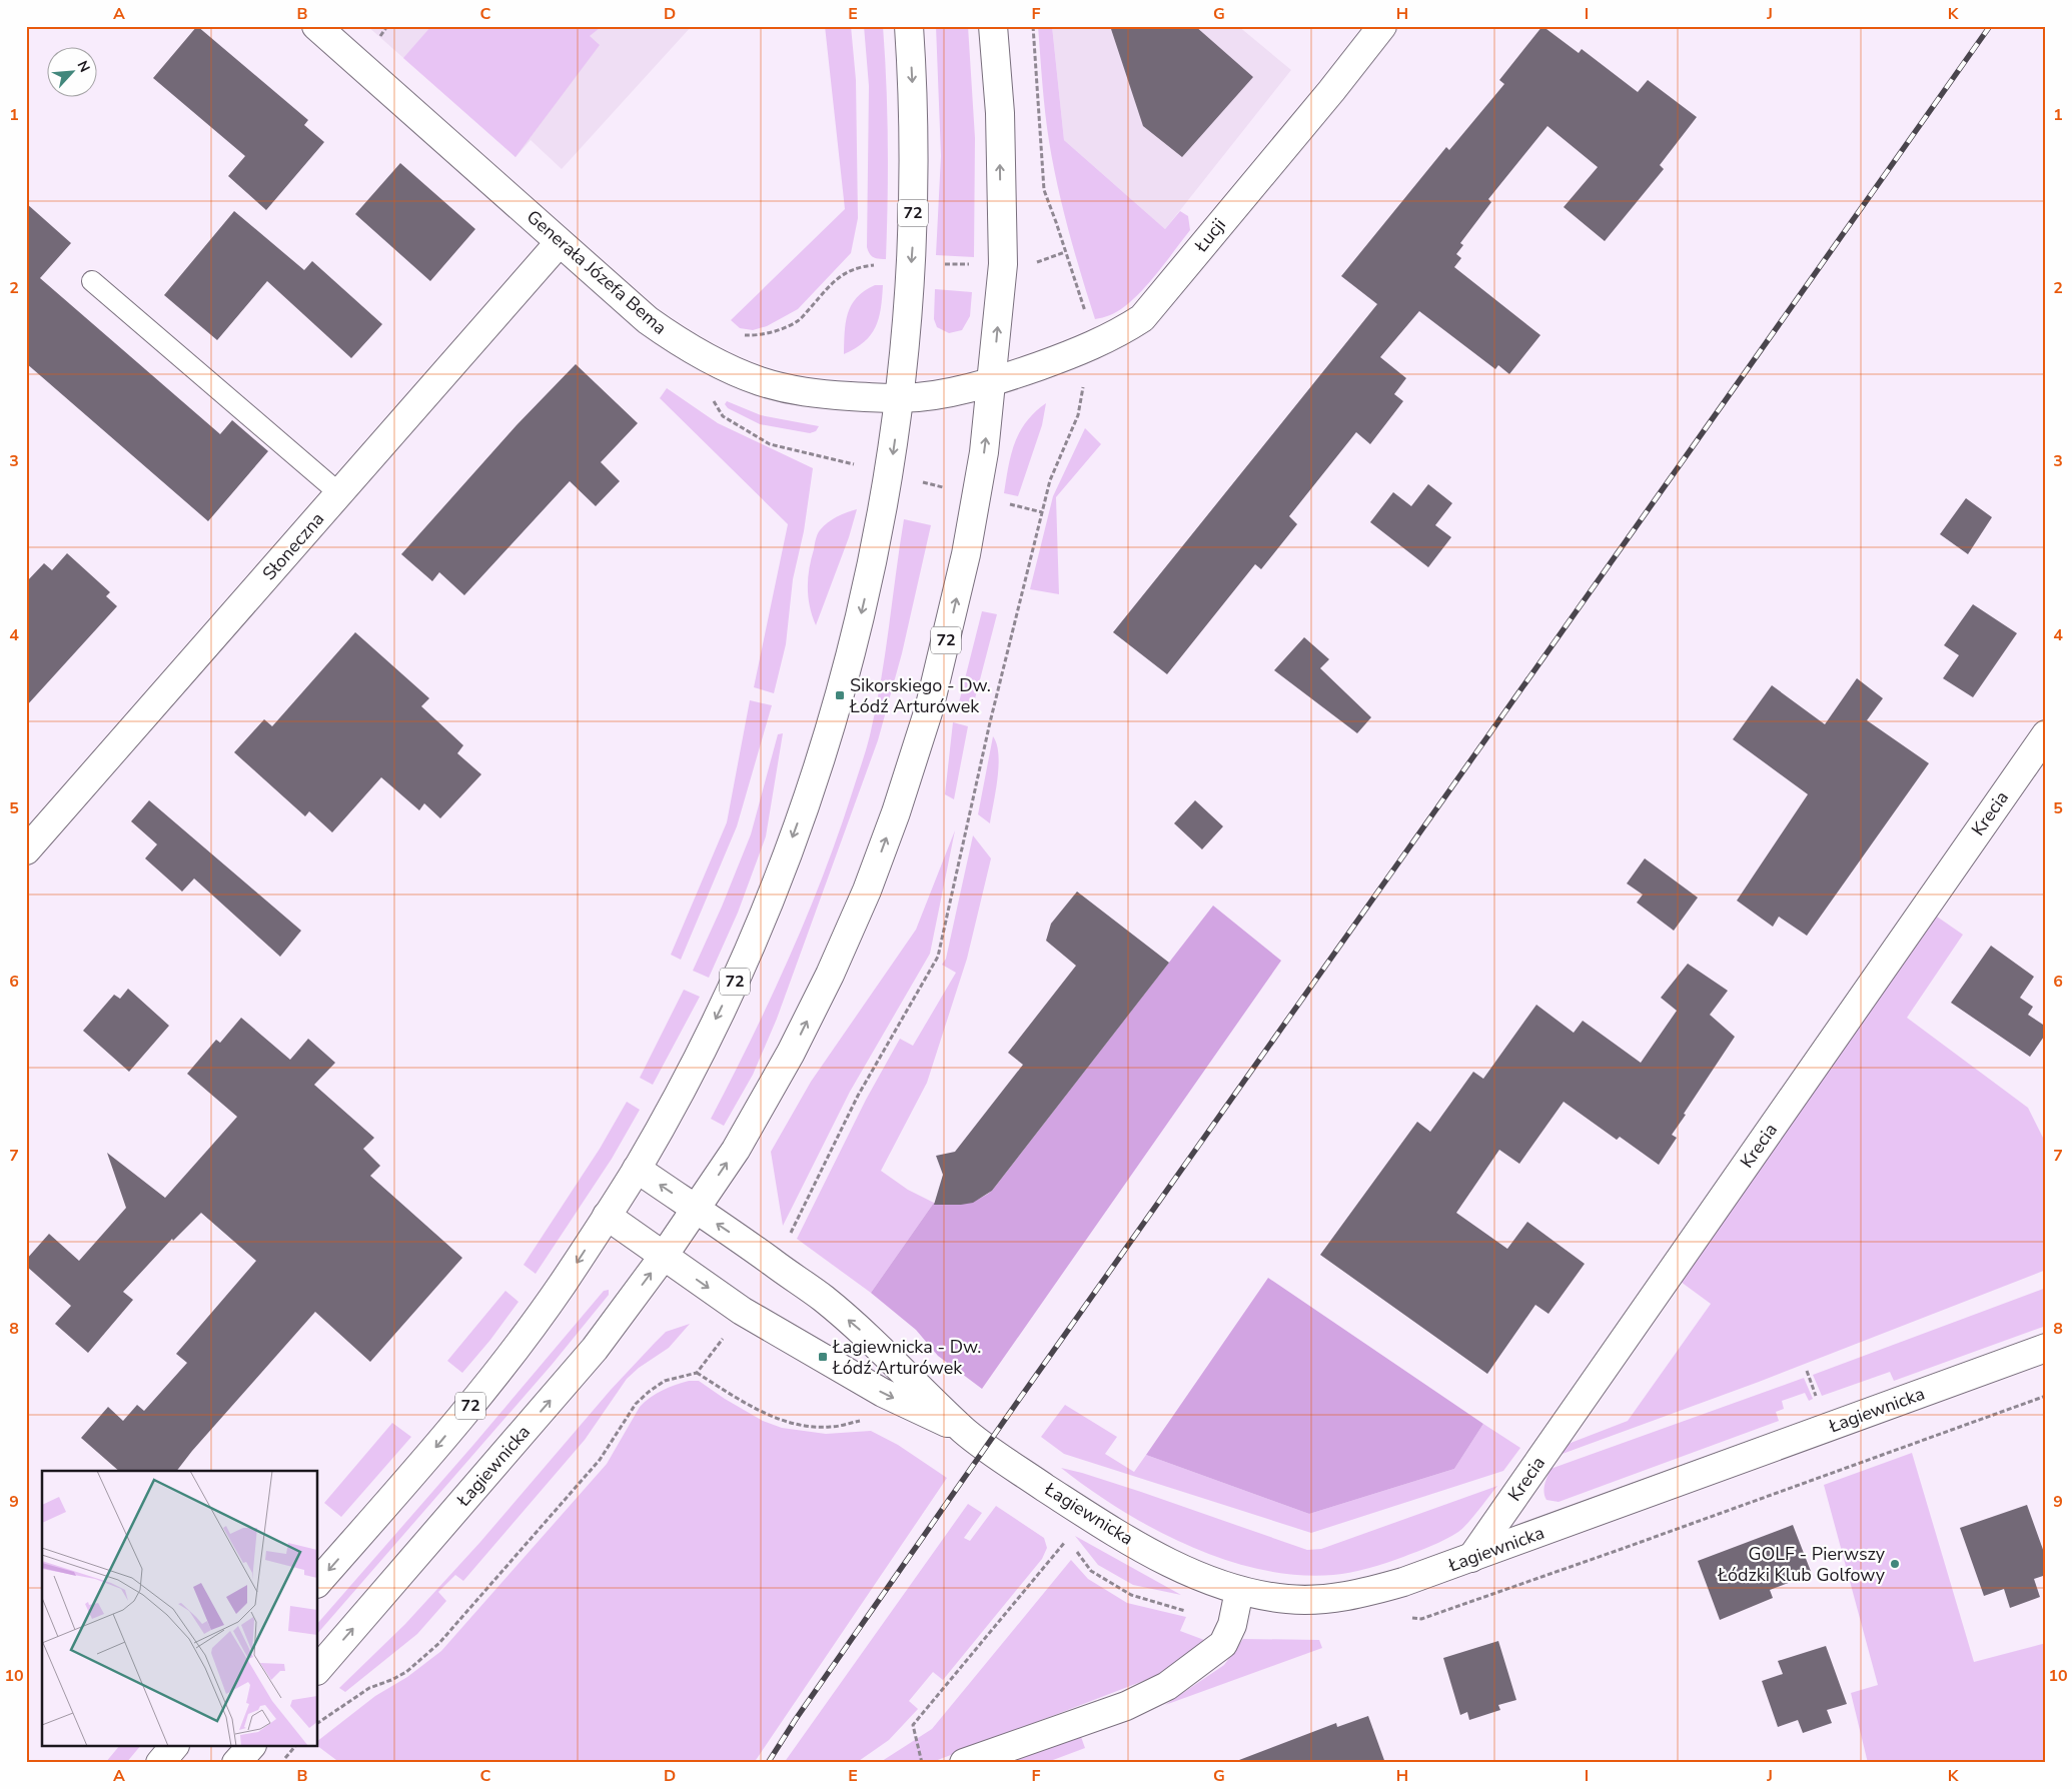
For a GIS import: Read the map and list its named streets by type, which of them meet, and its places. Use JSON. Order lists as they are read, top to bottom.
{
  "streets": {
    "street": [
      "72",
      "Łucji",
      "Generała Józefa Bema",
      "Słoneczna",
      "Krecia",
      "Łagiewnicka"
    ]
  },
  "crossings": [
    ["72", "Łucji"],
    ["72", "Generała Józefa Bema"],
    ["72", "Łagiewnicka"],
    ["Łucji", "Generała Józefa Bema"],
    ["Generała Józefa Bema", "Słoneczna"],
    ["Krecia", "Łagiewnicka"]
  ],
  "places": {
    "transit": ["Sikorskiego - Dw. Łódź Arturówek", "Łagiewnicka - Dw. Łódź Arturówek"],
    "other": ["GOLF - Pierwszy Łódzki Klub Golfowy"]
  },
  "north": "top right",
  "grid": {
    "columns": [
      "A",
      "B",
      "C",
      "D",
      "E",
      "F",
      "G",
      "H",
      "I",
      "J",
      "K"
    ],
    "rows": [
      "1",
      "2",
      "3",
      "4",
      "5",
      "6",
      "7",
      "8",
      "9",
      "10"
    ]
  }
}
